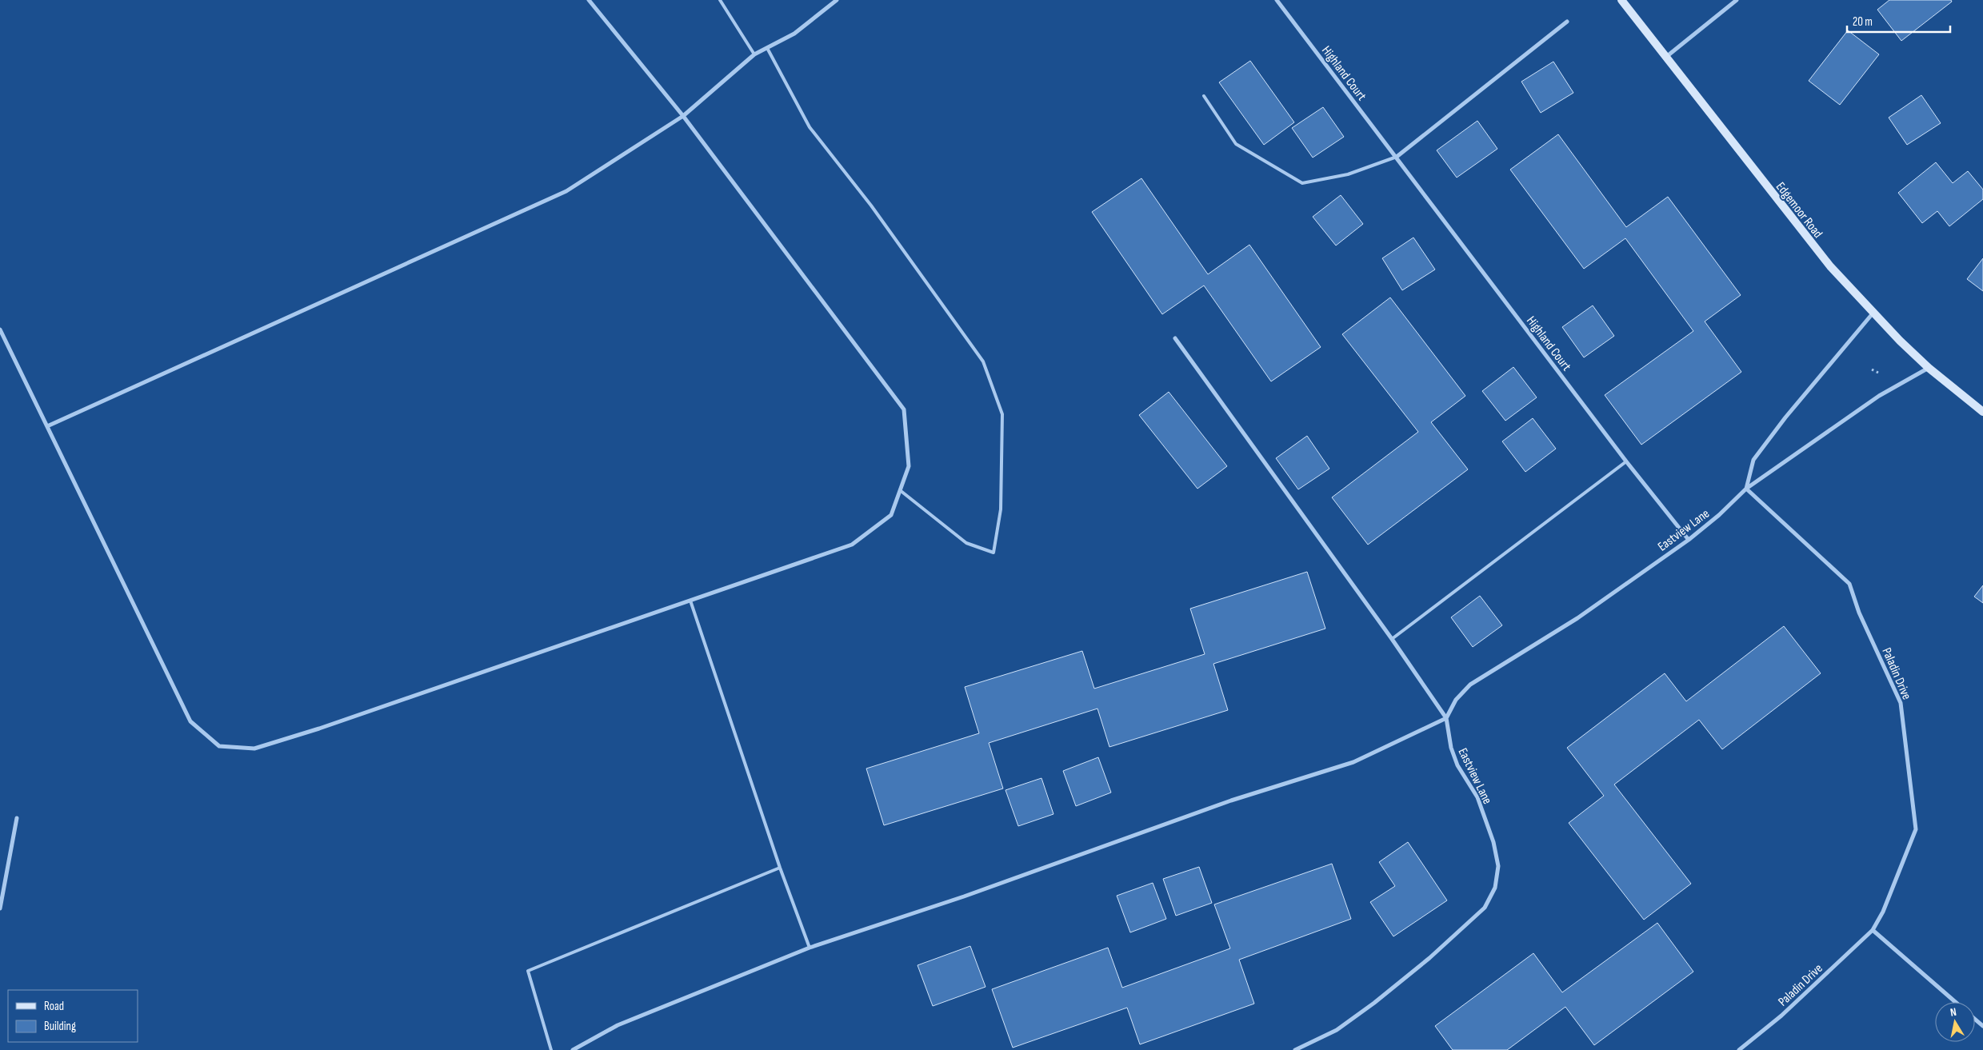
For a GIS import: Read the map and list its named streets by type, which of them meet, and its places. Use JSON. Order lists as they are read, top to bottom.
{
  "streets": {
    "main road": ["Edgemoor Road"],
    "street": ["Highland Court", "Eastview Lane", "Paladin Drive"]
  },
  "crossings": [
    ["Highland Court", "Eastview Lane"],
    ["Edgemoor Road", "Eastview Lane"],
    ["Eastview Lane", "Paladin Drive"]
  ],
  "legend": ["Road", "Building"],
  "scale_bar": "20 m",
  "north": "top"
}
